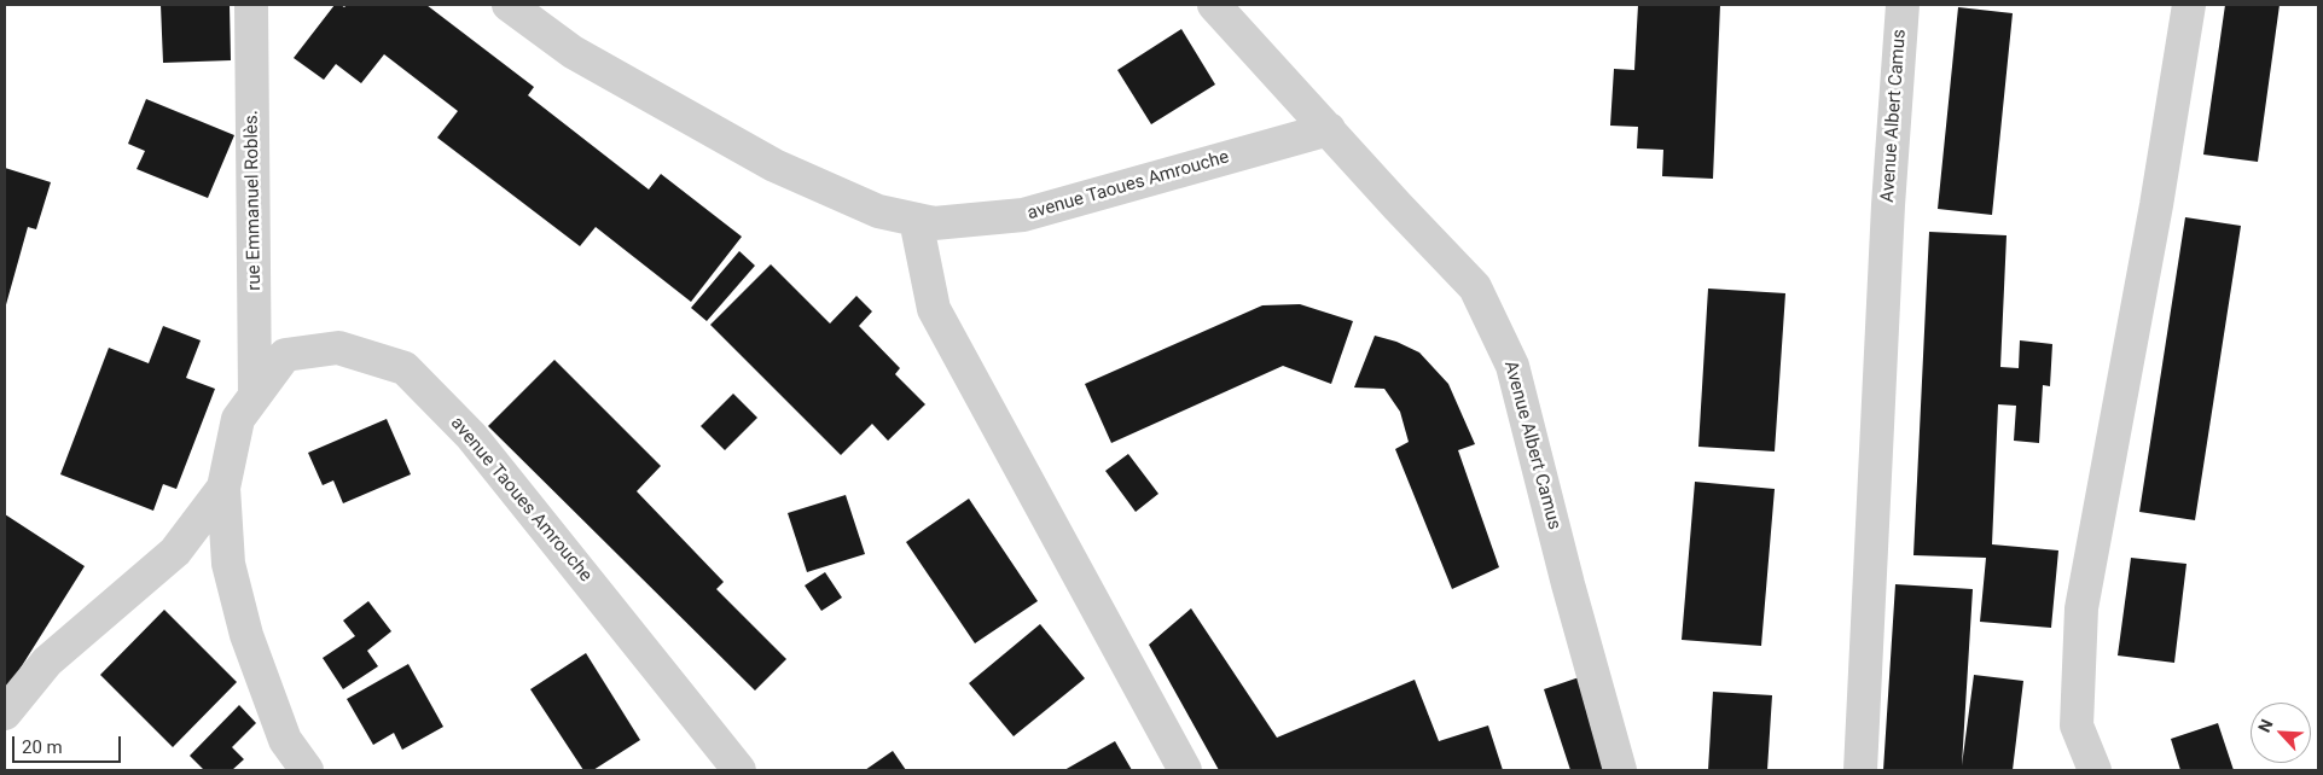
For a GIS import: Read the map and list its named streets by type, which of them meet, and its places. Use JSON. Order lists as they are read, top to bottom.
{
  "streets": {
    "street": ["Avenue Albert Camus", "avenue Taoues Amrouche", "rue Emmanuel Roblès."]
  },
  "crossings": [
    ["Avenue Albert Camus", "avenue Taoues Amrouche"],
    ["avenue Taoues Amrouche", "rue Emmanuel Roblès."]
  ],
  "scale_bar": "20 m",
  "north": "top left"
}
